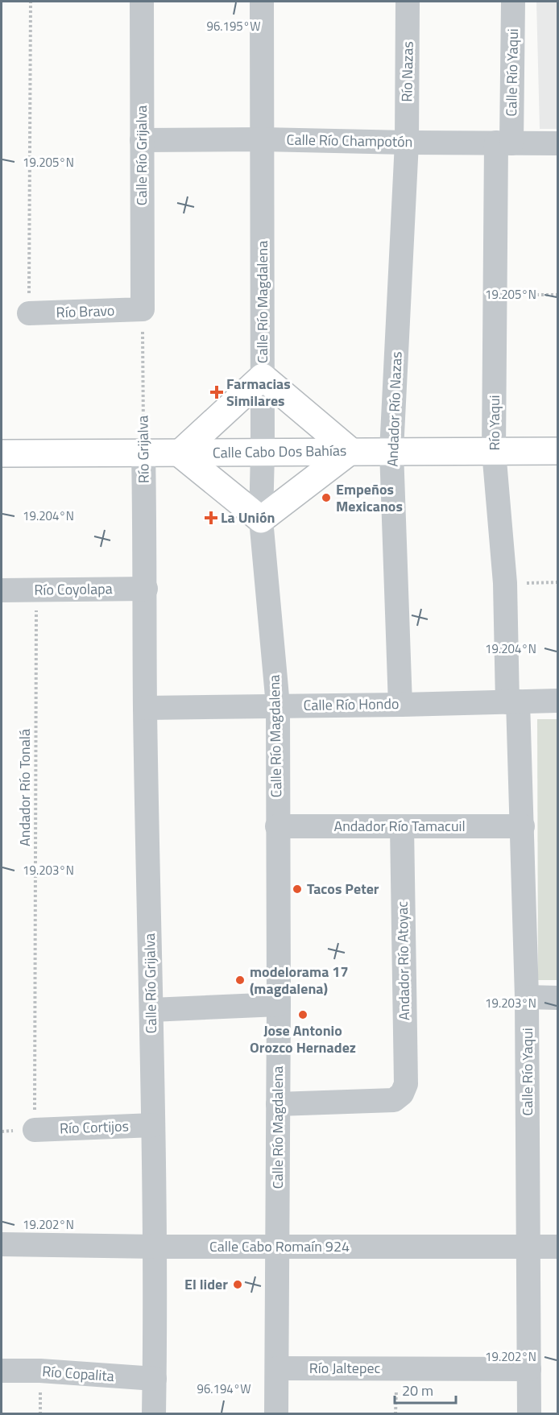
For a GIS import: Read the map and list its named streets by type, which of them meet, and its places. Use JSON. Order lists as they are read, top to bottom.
{
  "streets": {
    "main road": ["Calle Cabo Dos Bahías"],
    "street": [
      "Río Nazas",
      "Calle Río Yaqui",
      "Calle Río Champotón",
      "Calle Río Grijalva",
      "Calle Río Magdalena",
      "Río Bravo",
      "Andador Río Nazas",
      "Río Yaqui",
      "Río Grijalva",
      "Río Coyolapa",
      "Calle Río Hondo",
      "Andador Río Tamacuil",
      "Andador Río Atoyac",
      "Río Cortijos",
      "Calle Cabo Romaín 924",
      "Río Jaltepec",
      "Río Copalita"
    ],
    "path": ["Andador Río Tonalá"]
  },
  "crossings": [
    ["Río Nazas", "Calle Río Champotón"],
    ["Río Nazas", "Andador Río Nazas"],
    ["Calle Río Yaqui", "Calle Río Champotón"],
    ["Calle Río Yaqui", "Río Yaqui"],
    ["Calle Río Yaqui", "Calle Río Hondo"],
    ["Calle Río Yaqui", "Andador Río Tamacuil"],
    ["Calle Río Yaqui", "Calle Cabo Romaín 924"],
    ["Calle Río Yaqui", "Río Jaltepec"],
    ["Calle Río Champotón", "Calle Río Grijalva"],
    ["Calle Río Champotón", "Calle Río Magdalena"],
    ["Calle Río Champotón", "Andador Río Nazas"],
    ["Calle Río Champotón", "Río Yaqui"],
    ["Calle Río Grijalva", "Río Bravo"],
    ["Calle Río Grijalva", "Río Grijalva"],
    ["Calle Río Grijalva", "Río Coyolapa"],
    ["Calle Río Grijalva", "Calle Río Hondo"],
    ["Calle Río Grijalva", "Río Cortijos"],
    ["Calle Río Grijalva", "Calle Cabo Romaín 924"],
    ["Calle Río Grijalva", "Río Copalita"],
    ["Calle Río Magdalena", "Calle Cabo Dos Bahías"],
    ["Calle Río Magdalena", "Calle Río Hondo"],
    ["Calle Río Magdalena", "Andador Río Tamacuil"],
    ["Calle Río Magdalena", "Andador Río Atoyac"],
    ["Calle Río Magdalena", "Calle Cabo Romaín 924"],
    ["Calle Río Magdalena", "Río Jaltepec"],
    ["Río Bravo", "Río Grijalva"],
    ["Andador Río Nazas", "Calle Cabo Dos Bahías"],
    ["Andador Río Nazas", "Calle Río Hondo"],
    ["Río Yaqui", "Calle Cabo Dos Bahías"],
    ["Río Yaqui", "Calle Río Hondo"],
    ["Río Grijalva", "Calle Cabo Dos Bahías"],
    ["Río Grijalva", "Río Coyolapa"],
    ["Río Coyolapa", "Andador Río Tonalá"],
    ["Andador Río Tonalá", "Río Cortijos"],
    ["Andador Río Tamacuil", "Andador Río Atoyac"]
  ],
  "places": {
    "health": ["Farmacias Similares", "La Unión"],
    "other": [
      "Empeños Mexicanos",
      "Tacos Peter",
      "modelorama 17 (magdalena)",
      "Jose Antonio Orozco Hernadez",
      "El lider"
    ]
  },
  "scale_bar": "20 m",
  "coordinates": [
    "96.195°W",
    "19.205°N",
    "19.204°N",
    "19.203°N",
    "19.202°N",
    "96.194°W"
  ]
}
